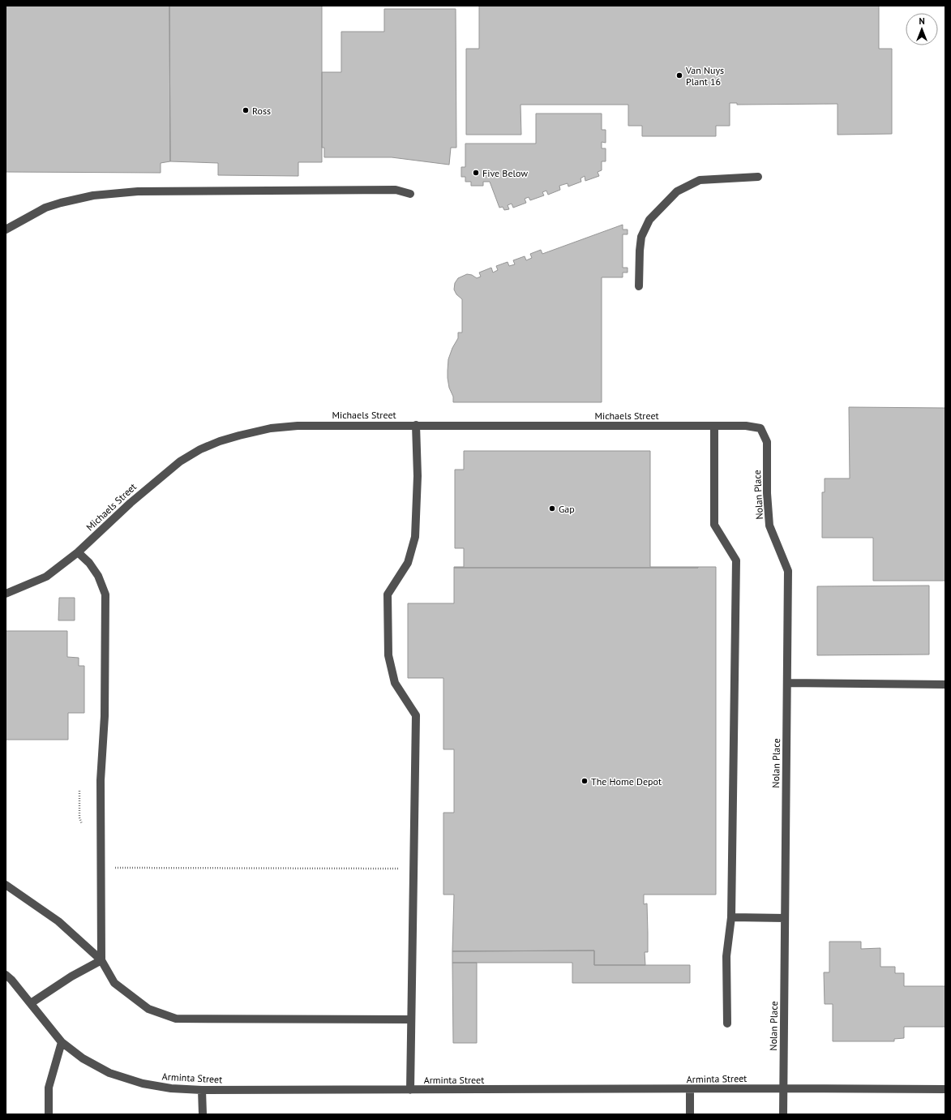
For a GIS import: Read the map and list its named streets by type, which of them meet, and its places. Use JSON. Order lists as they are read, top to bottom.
{
  "streets": {
    "street": ["Michaels Street", "Nolan Place", "Arminta Street"]
  },
  "crossings": [
    ["Michaels Street", "Nolan Place"],
    ["Nolan Place", "Arminta Street"]
  ],
  "places": [
    "Van Nuys Plant 16",
    "Ross",
    "Five Below",
    "Gap",
    "The Home Depot"
  ],
  "north": "top"
}
